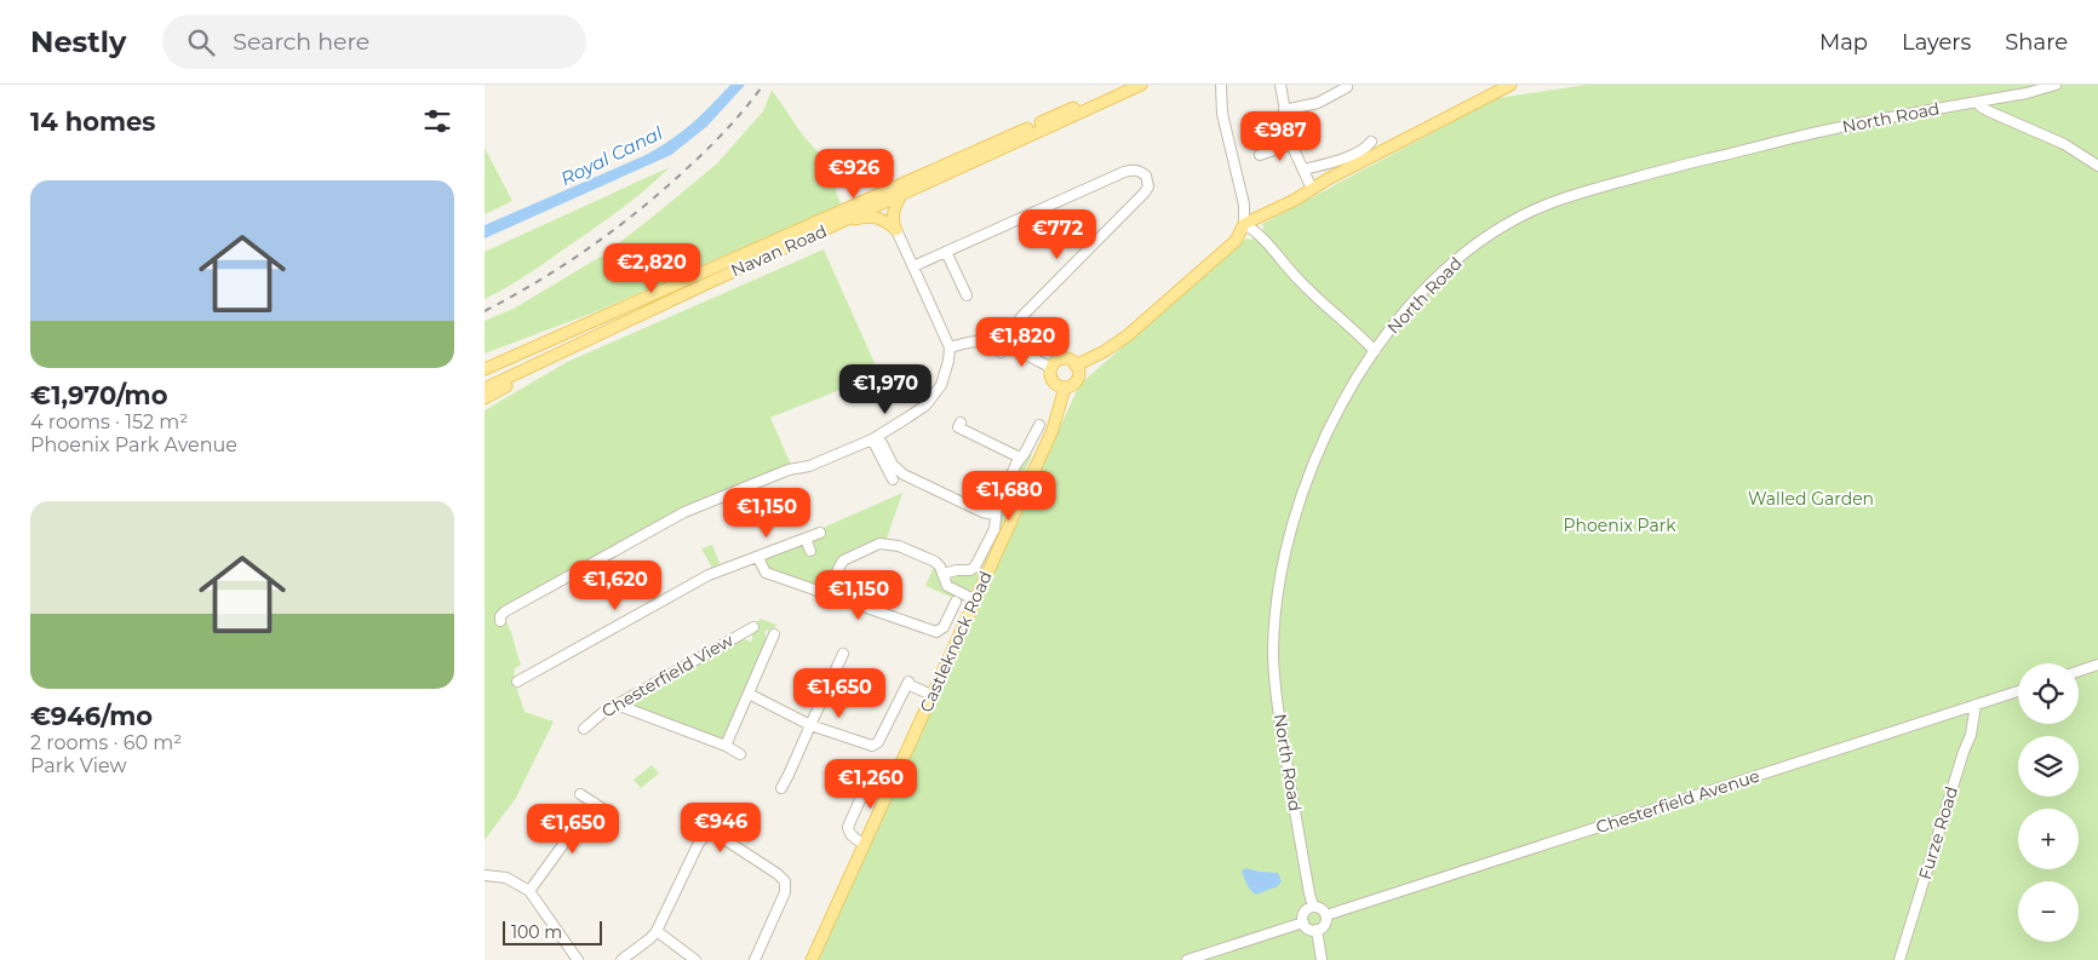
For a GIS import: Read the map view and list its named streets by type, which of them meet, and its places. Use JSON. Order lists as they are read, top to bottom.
{
  "streets": {
    "main road": ["Navan Road", "Castleknock Road"],
    "street": [
      "North Road",
      "Chesterfield View",
      "Chesterfield Avenue",
      "Furze Road"
    ]
  },
  "crossings": [
    ["North Road", "Chesterfield Avenue"],
    ["Chesterfield Avenue", "Furze Road"]
  ],
  "water": ["Royal Canal"],
  "parks": ["Walled Garden", "Phoenix Park"],
  "scale_bar": "100 m",
  "page": {
    "header": "Nestly",
    "search": "Search here",
    "nav": ["Map", "Layers", "Share"],
    "heading": "14 homes",
    "price": [
      "€987",
      "€926",
      "€772",
      "€2,820",
      "€1,820",
      "€1,970",
      "€1,680",
      "€1,150",
      "€1,620",
      "€1,150",
      "€1,650",
      "€1,260",
      "€946",
      "€1,650"
    ],
    "list": [
      {
        "name": "€1,970/mo",
        "note": "4 rooms · 152 m² · Phoenix Park Avenue"
      },
      {
        "name": "€946/mo",
        "note": "2 rooms · 60 m² · Park View"
      }
    ],
    "map_buttons": ["+", "−"],
    "scale": "100 m"
  }
}
